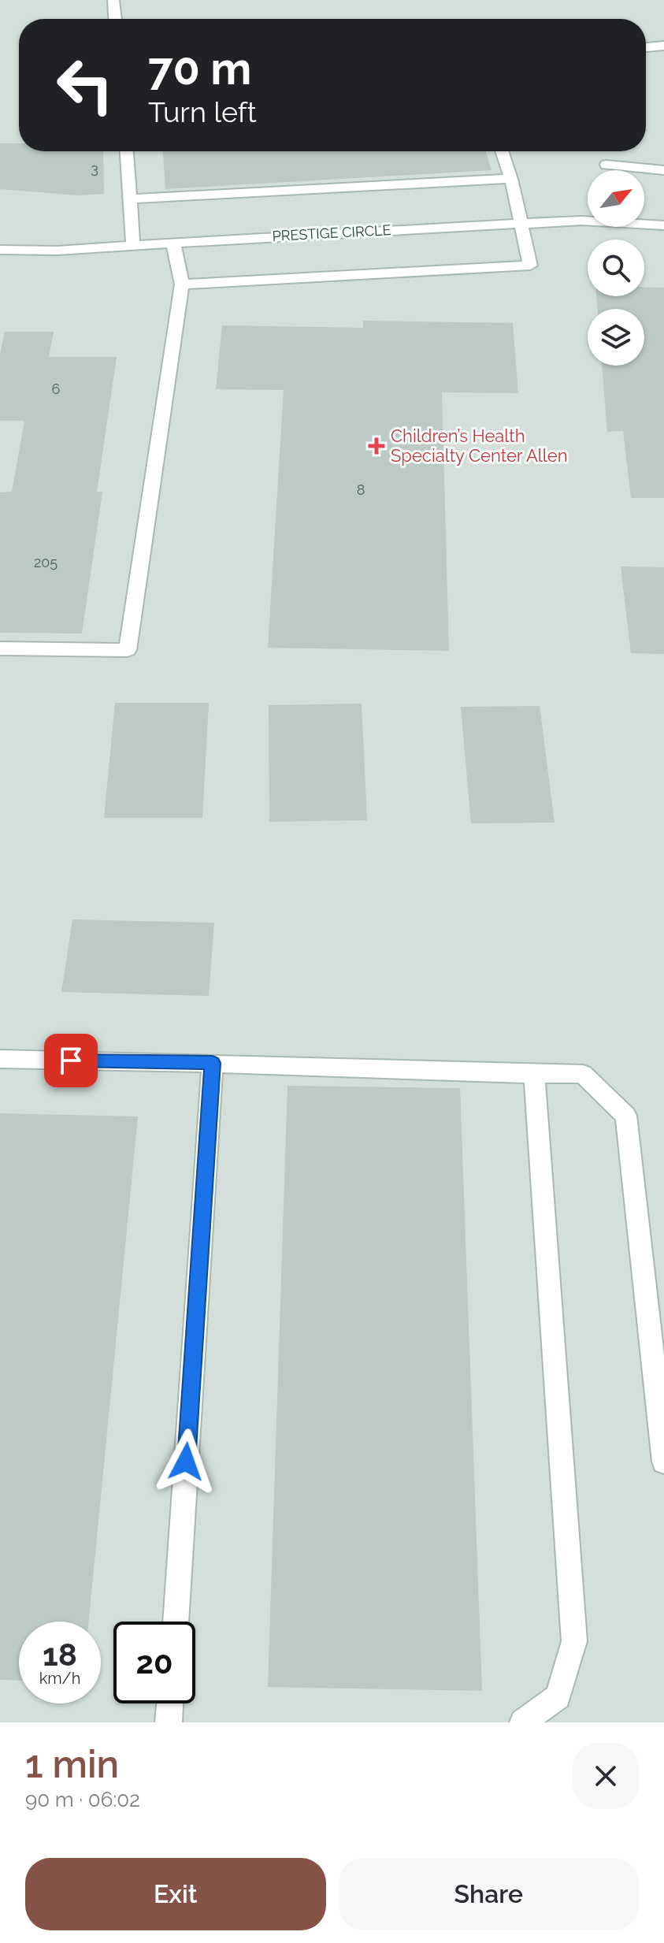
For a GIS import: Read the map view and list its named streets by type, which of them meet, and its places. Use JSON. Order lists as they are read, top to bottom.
{
  "streets": {
    "street": ["PRESTIGE CIRCLE"]
  },
  "places": {
    "health": ["Children’s Health Specialty Center Allen"]
  },
  "house_numbers": [
    "3",
    "6",
    "8",
    "205"
  ],
  "north": "top right",
  "page": {
    "turn": ["70 m", "Turn left"],
    "speed": "18 km/h",
    "limit": "20",
    "heading": ["1 min", "90 m · 06:02"],
    "buttons": ["Exit", "Share"]
  }
}
